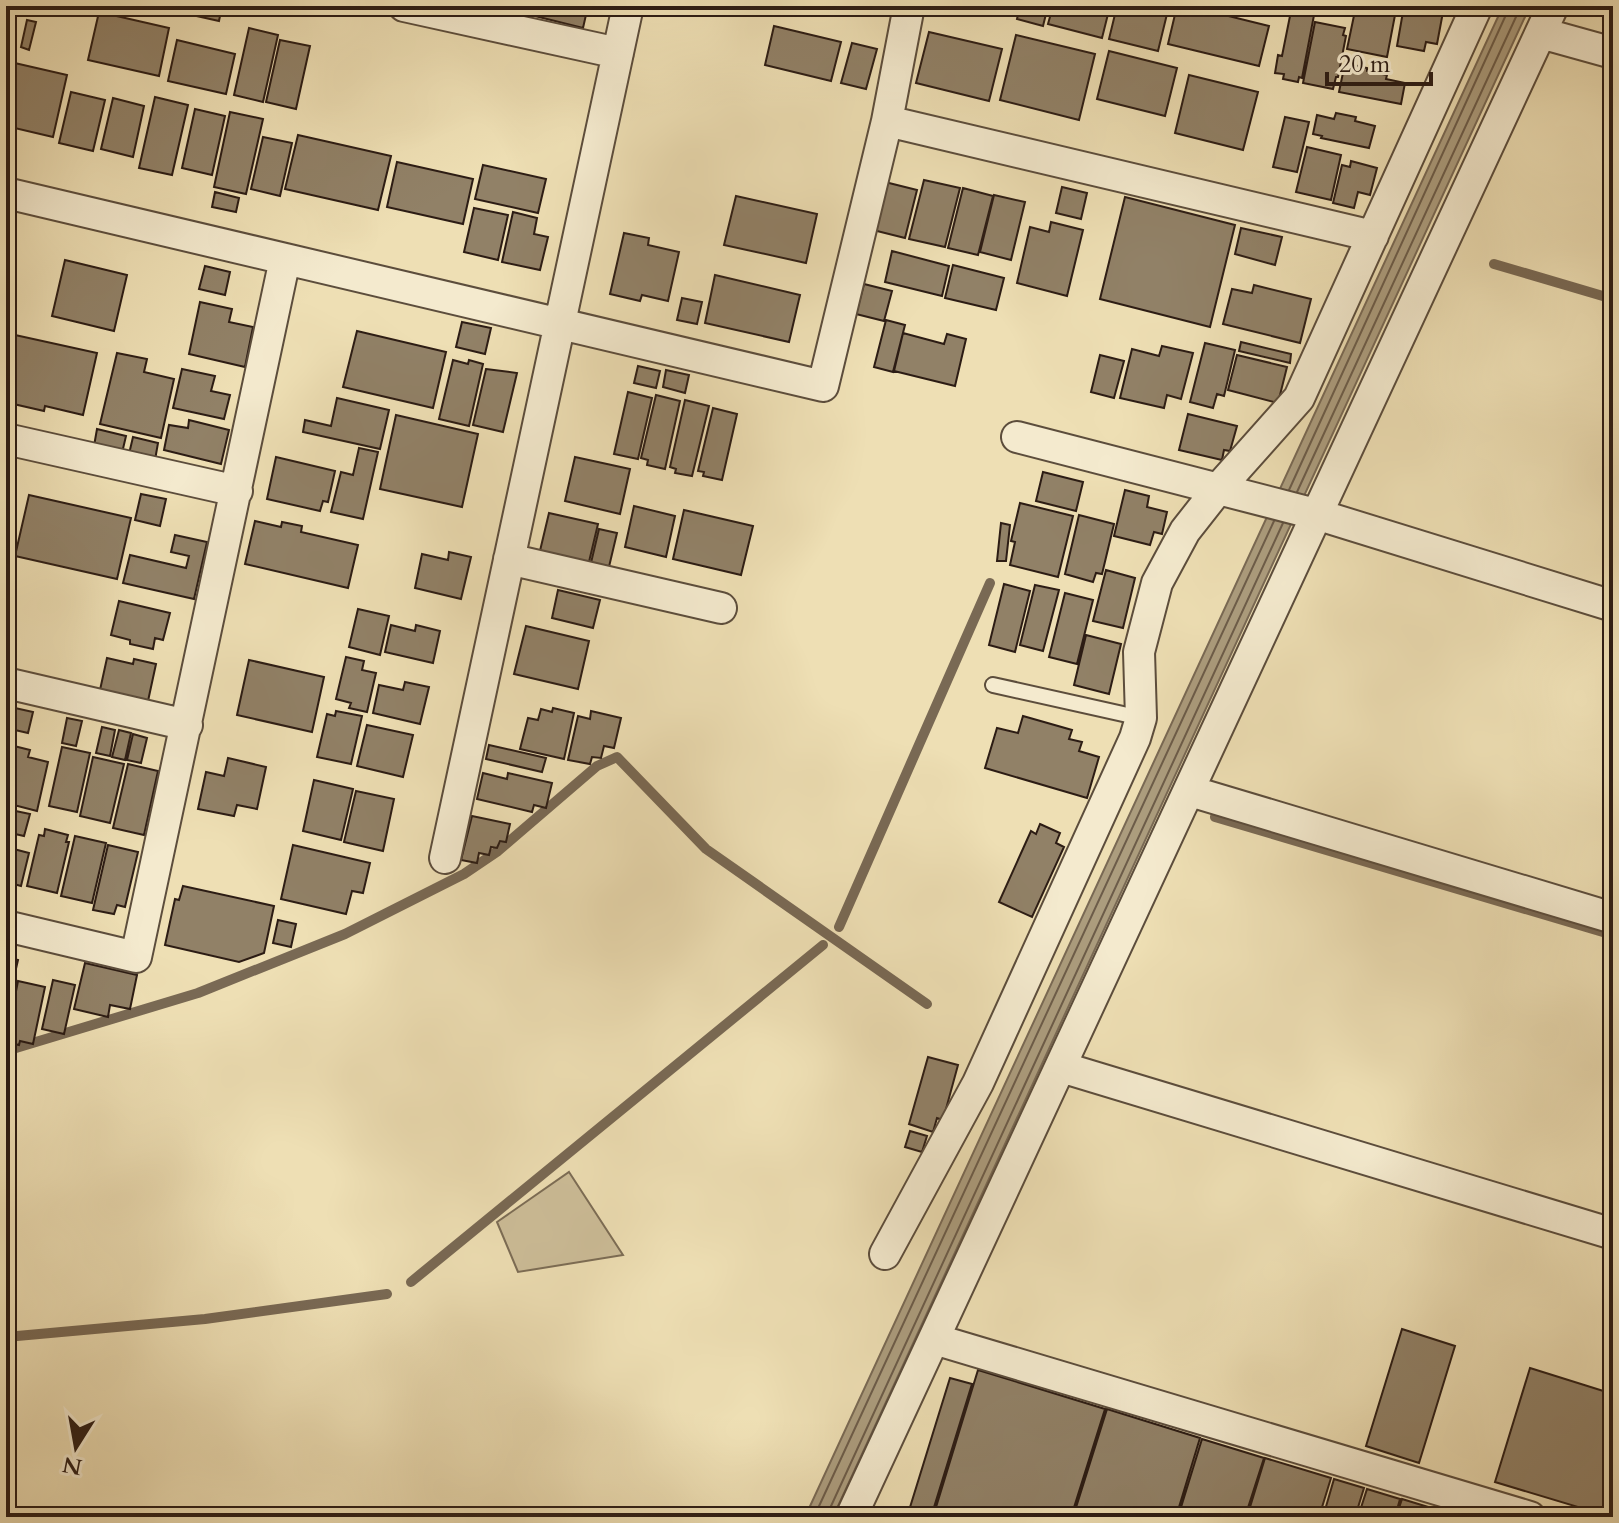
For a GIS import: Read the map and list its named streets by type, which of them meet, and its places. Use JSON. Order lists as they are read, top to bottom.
{
  "scale_bar": "20 m",
  "north": "bottom"
}
